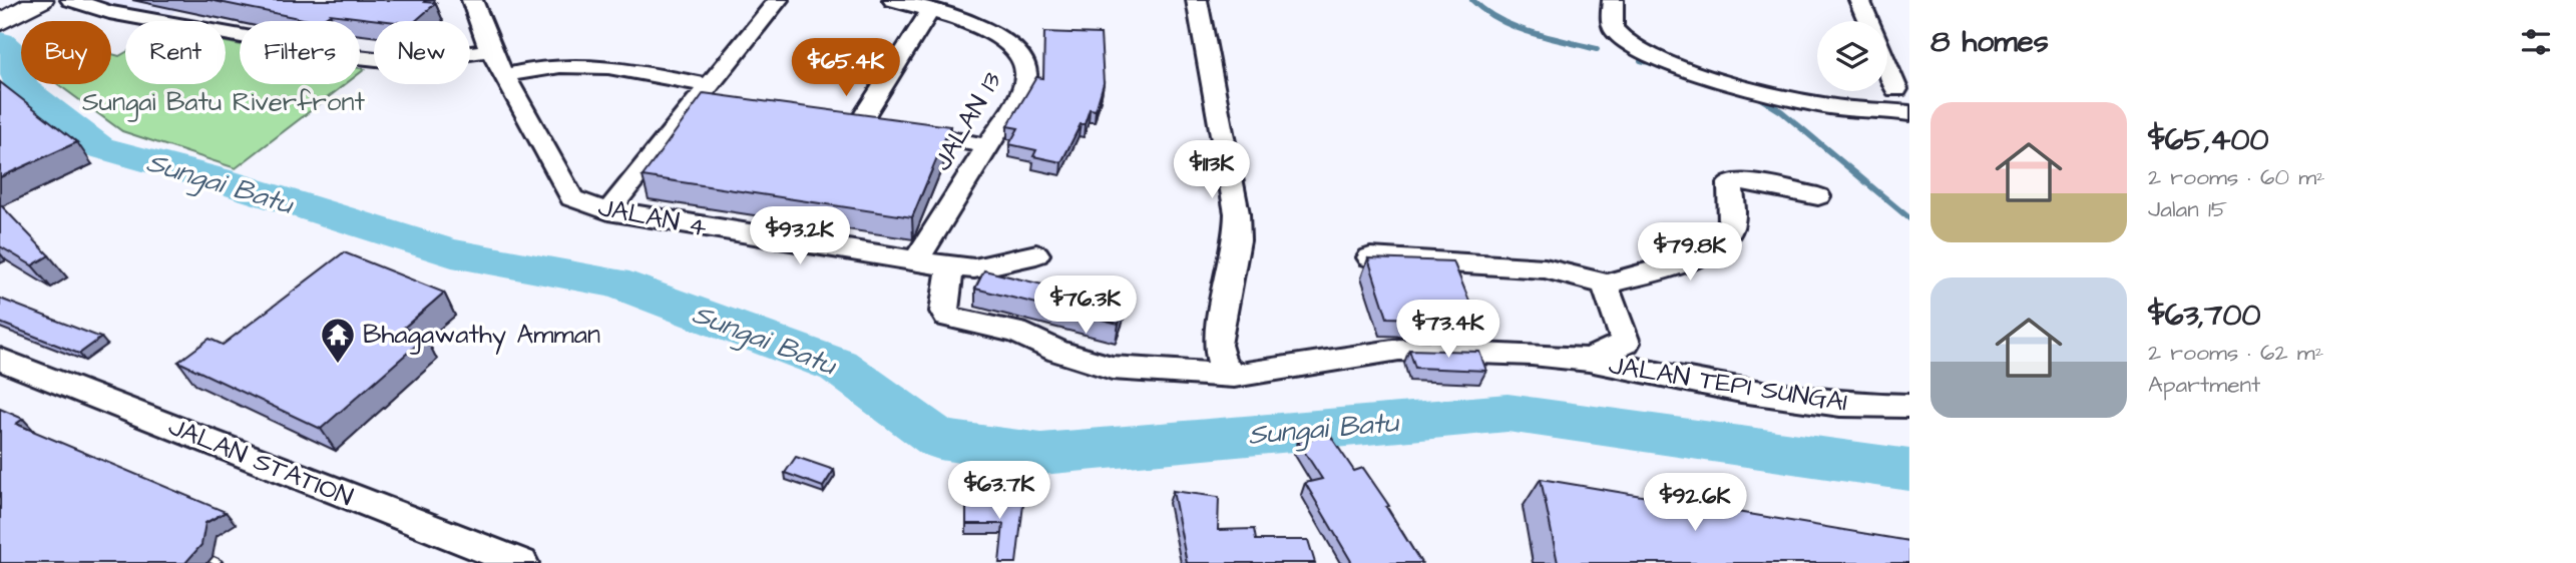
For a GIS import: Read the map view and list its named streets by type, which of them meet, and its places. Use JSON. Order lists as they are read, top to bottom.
{
  "streets": {
    "street": [
      "JALAN 13",
      "JALAN 4",
      "JALAN TEPI SUNGAI",
      "JALAN STATION"
    ]
  },
  "crossings": [
    ["JALAN 13", "JALAN 4"]
  ],
  "water": ["Sungai Batu"],
  "parks": ["Sungai Batu Riverfront"],
  "places": {
    "temple": ["Bhagawathy Amman"]
  },
  "page": {
    "heading": "8 homes",
    "chip": [
      "Buy",
      "Rent",
      "Filters",
      "New"
    ],
    "price": [
      "$65.4K",
      "$113K",
      "$93.2K",
      "$79.8K",
      "$76.3K",
      "$73.4K",
      "$63.7K",
      "$92.6K"
    ],
    "list": [
      {
        "name": "$65,400",
        "note": "2 rooms · 60 m² · Jalan 15"
      },
      {
        "name": "$63,700",
        "note": "2 rooms · 62 m² · Apartment"
      }
    ]
  }
}
